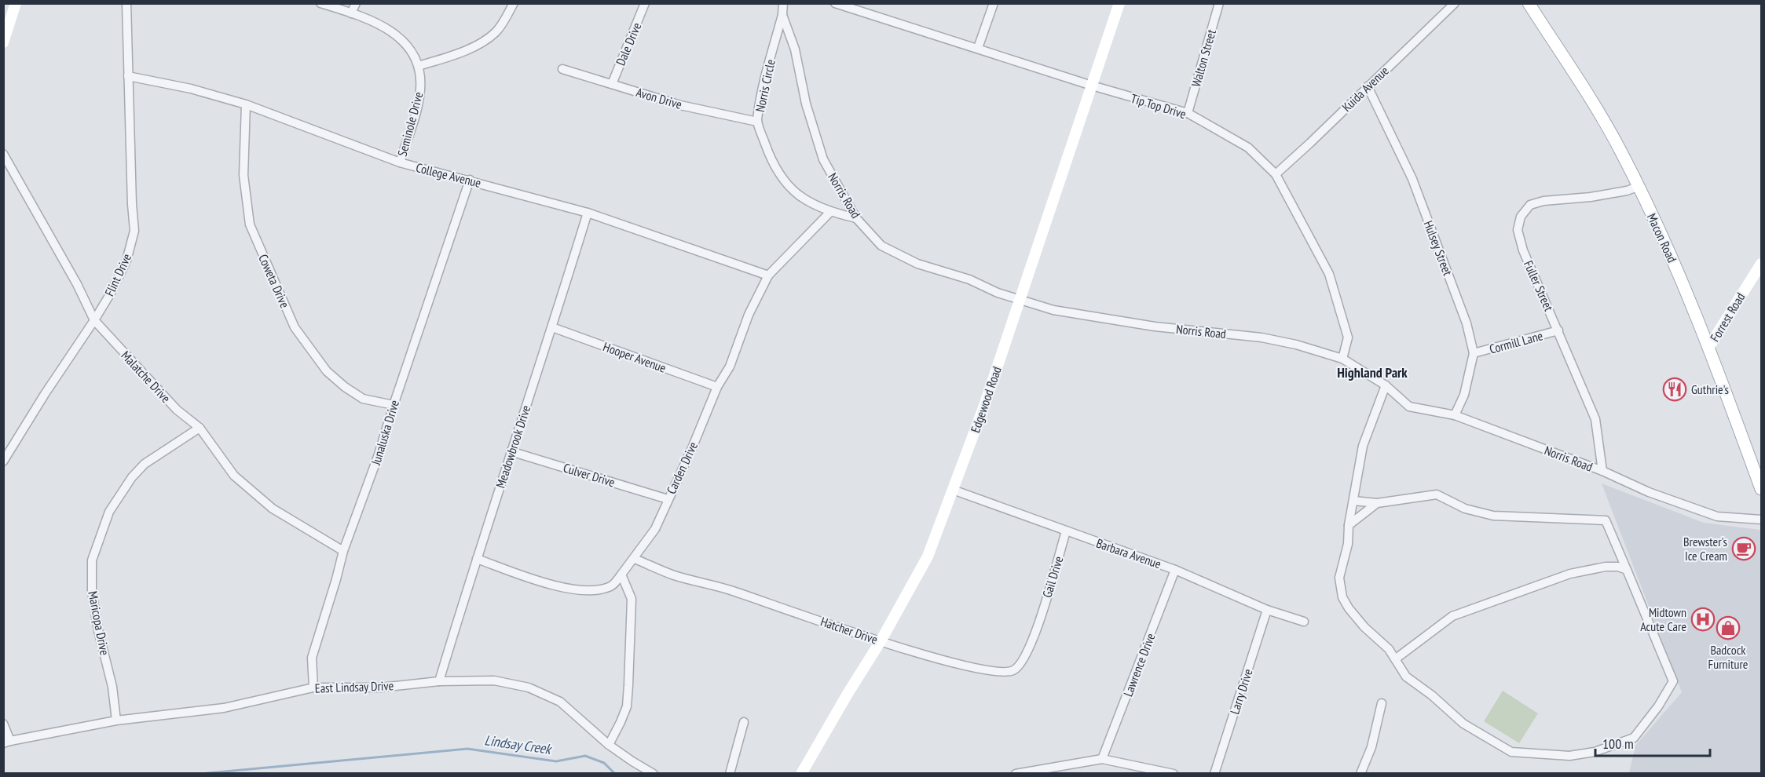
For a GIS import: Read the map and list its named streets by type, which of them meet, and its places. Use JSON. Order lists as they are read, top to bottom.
{
  "streets": {
    "main road": ["Macon Road"],
    "street": [
      "Dale Drive",
      "Walton Street",
      "Norris Circle",
      "Kuida Avenue",
      "Avon Drive",
      "Tip Top Drive",
      "Seminole Drive",
      "College Avenue",
      "Norris Road",
      "Hulsey Street",
      "Flint Drive",
      "Coweta Drive",
      "Fuller Street",
      "Forrest Road",
      "Cormill Lane",
      "Hooper Avenue",
      "Malatche Drive",
      "Edgewood Road",
      "Junaluska Drive",
      "Meadowbrook Drive",
      "Carden Drive",
      "Culver Drive",
      "Barbara Avenue",
      "Gail Drive",
      "Maricopa Drive",
      "Hatcher Drive",
      "Lawrence Drive",
      "East Lindsay Drive",
      "Larry Drive"
    ]
  },
  "crossings": [
    ["Dale Drive", "Avon Drive"],
    ["Walton Street", "Tip Top Drive"],
    ["Norris Circle", "Avon Drive"],
    ["Norris Circle", "Norris Road"],
    ["Norris Circle", "Carden Drive"],
    ["Kuida Avenue", "Tip Top Drive"],
    ["Kuida Avenue", "Hulsey Street"],
    ["Tip Top Drive", "Norris Road"],
    ["Tip Top Drive", "Edgewood Road"],
    ["Seminole Drive", "College Avenue"],
    ["College Avenue", "Flint Drive"],
    ["College Avenue", "Coweta Drive"],
    ["College Avenue", "Junaluska Drive"],
    ["College Avenue", "Meadowbrook Drive"],
    ["College Avenue", "Carden Drive"],
    ["Norris Road", "Hulsey Street"],
    ["Norris Road", "Fuller Street"],
    ["Norris Road", "Edgewood Road"],
    ["Macon Road", "Fuller Street"],
    ["Macon Road", "Forrest Road"],
    ["Hulsey Street", "Cormill Lane"],
    ["Flint Drive", "Malatche Drive"],
    ["Coweta Drive", "Junaluska Drive"],
    ["Fuller Street", "Cormill Lane"],
    ["Hooper Avenue", "Meadowbrook Drive"],
    ["Hooper Avenue", "Carden Drive"],
    ["Malatche Drive", "Junaluska Drive"],
    ["Malatche Drive", "Maricopa Drive"],
    ["Edgewood Road", "Barbara Avenue"],
    ["Edgewood Road", "Hatcher Drive"],
    ["Junaluska Drive", "East Lindsay Drive"],
    ["Meadowbrook Drive", "Culver Drive"],
    ["Meadowbrook Drive", "East Lindsay Drive"],
    ["Carden Drive", "Culver Drive"],
    ["Carden Drive", "Hatcher Drive"],
    ["Barbara Avenue", "Gail Drive"],
    ["Barbara Avenue", "Lawrence Drive"],
    ["Barbara Avenue", "Larry Drive"],
    ["Gail Drive", "Hatcher Drive"],
    ["Maricopa Drive", "East Lindsay Drive"]
  ],
  "districts": ["Highland Park"],
  "water": ["Lindsay Creek"],
  "places": {
    "restaurant": ["Guthrie's"],
    "cafe": ["Brewster's Ice Cream"],
    "hospital": ["Midtown Acute Care"],
    "shop": ["Badcock Furniture"]
  },
  "scale_bar": "100 m"
}
